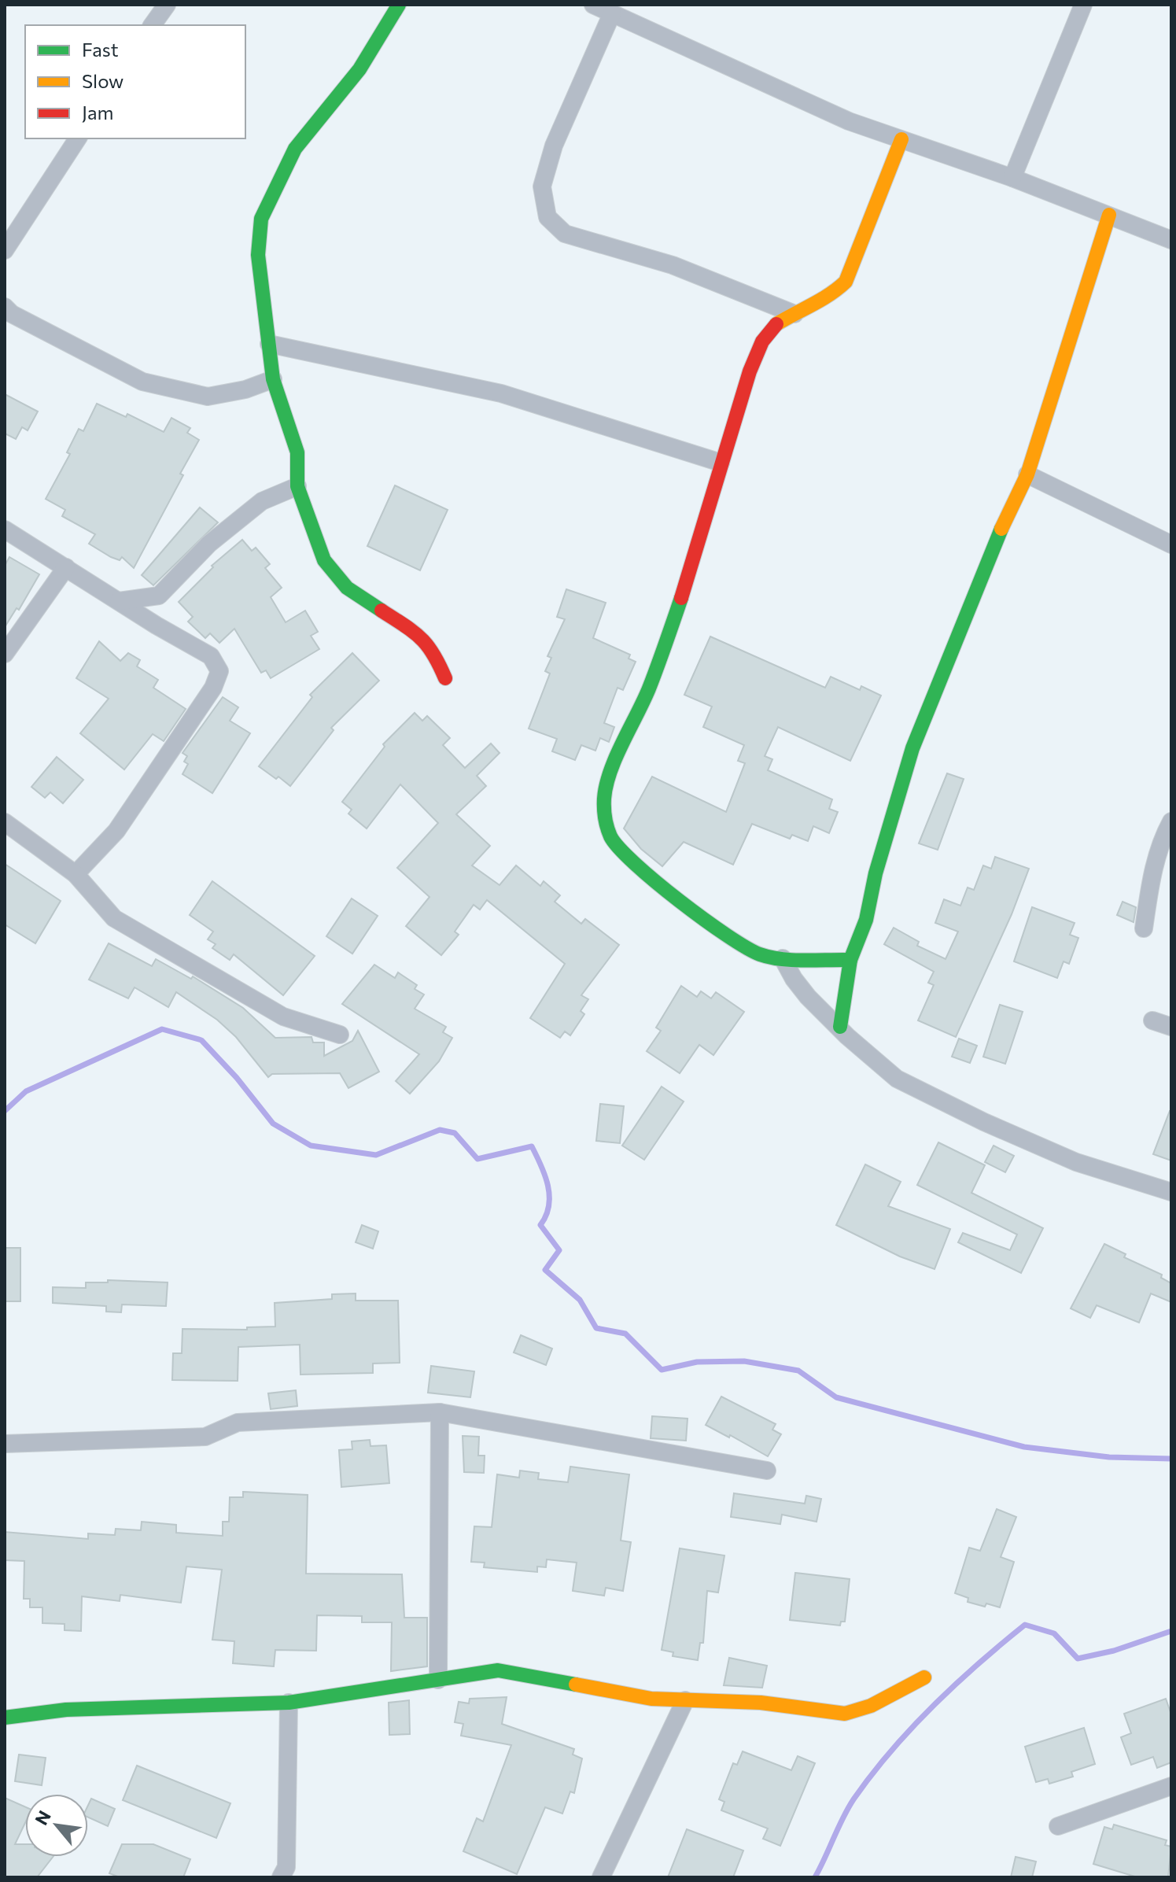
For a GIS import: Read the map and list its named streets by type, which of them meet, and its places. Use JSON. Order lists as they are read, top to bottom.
{
  "legend": ["Fast", "Slow", "Jam"],
  "north": "top left"
}
